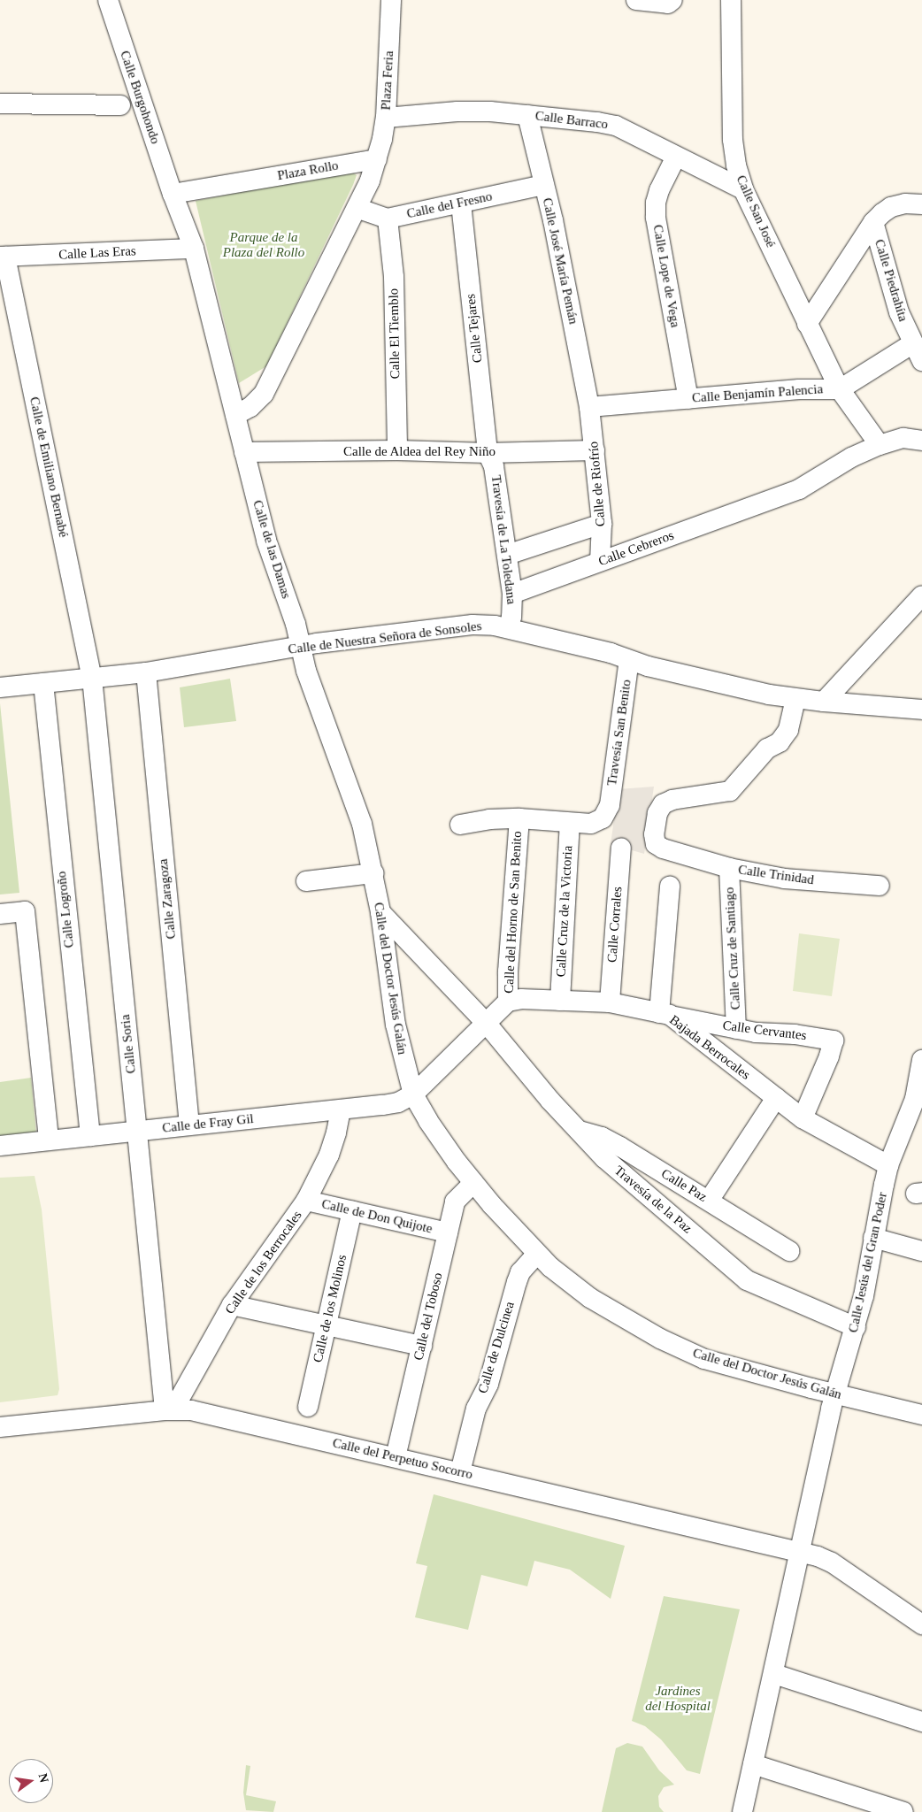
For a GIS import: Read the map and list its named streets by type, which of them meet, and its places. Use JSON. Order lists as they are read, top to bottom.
{
  "streets": {
    "street": [
      "Plaza Feria",
      "Calle Burgohondo",
      "Calle Barraco",
      "Plaza Rollo",
      "Calle del Fresno",
      "Calle San José",
      "Calle Las Eras",
      "Calle José María Pemán",
      "Calle Lope de Vega",
      "Calle Piedrahíta",
      "Calle Tejares",
      "Calle El Tiemblo",
      "Calle Benjamín Palencia",
      "Calle de Aldea del Rey Niño",
      "Calle de Emiliano Bernabé",
      "Calle de Riofrío",
      "Travesía de La Toledana",
      "Calle Cebreros",
      "Calle de las Damas",
      "Calle de Nuestra Señora de Sonsoles",
      "Travesía San Benito",
      "Calle Trinidad",
      "Calle Zaragoza",
      "Calle Logroño",
      "Calle Cruz de la Victoria",
      "Calle del Horno de San Benito",
      "Calle Corrales",
      "Calle Cruz de Santiago",
      "Calle del Doctor Jesús Galán",
      "Calle Cervantes",
      "Calle Soria",
      "Bajada Berrocales",
      "Calle de Fray Gil",
      "Calle Paz",
      "Travesía de la Paz",
      "Calle de Don Quijote",
      "Calle de los Berrocales",
      "Calle Jesús del Gran Poder",
      "Calle de los Molinos",
      "Calle del Toboso",
      "Calle de Dulcinea",
      "Calle del Perpetuo Socorro"
    ]
  },
  "crossings": [
    ["Plaza Feria", "Calle Barraco"],
    ["Plaza Feria", "Plaza Rollo"],
    ["Calle Burgohondo", "Plaza Rollo"],
    ["Calle Barraco", "Calle San José"],
    ["Calle Barraco", "Calle José María Pemán"],
    ["Calle Barraco", "Calle Lope de Vega"],
    ["Calle del Fresno", "Calle José María Pemán"],
    ["Calle del Fresno", "Calle Tejares"],
    ["Calle del Fresno", "Calle El Tiemblo"],
    ["Calle San José", "Calle Benjamín Palencia"],
    ["Calle San José", "Calle Cebreros"],
    ["Calle Las Eras", "Calle de Emiliano Bernabé"],
    ["Calle José María Pemán", "Calle Benjamín Palencia"],
    ["Calle José María Pemán", "Calle de Riofrío"],
    ["Calle Lope de Vega", "Calle Benjamín Palencia"],
    ["Calle Piedrahíta", "Calle Benjamín Palencia"],
    ["Calle Tejares", "Calle de Aldea del Rey Niño"],
    ["Calle Tejares", "Travesía de La Toledana"],
    ["Calle El Tiemblo", "Calle de Aldea del Rey Niño"],
    ["Calle Benjamín Palencia", "Calle de Riofrío"],
    ["Calle de Aldea del Rey Niño", "Calle de Riofrío"],
    ["Calle de Aldea del Rey Niño", "Travesía de La Toledana"],
    ["Calle de Aldea del Rey Niño", "Calle de las Damas"],
    ["Calle de Emiliano Bernabé", "Calle de Nuestra Señora de Sonsoles"],
    ["Calle de Emiliano Bernabé", "Calle Soria"],
    ["Calle de Riofrío", "Calle Cebreros"],
    ["Travesía de La Toledana", "Calle Cebreros"],
    ["Travesía de La Toledana", "Calle de Nuestra Señora de Sonsoles"],
    ["Calle de las Damas", "Calle de Nuestra Señora de Sonsoles"],
    ["Calle de las Damas", "Calle del Doctor Jesús Galán"],
    ["Calle de Nuestra Señora de Sonsoles", "Travesía San Benito"],
    ["Calle de Nuestra Señora de Sonsoles", "Calle Trinidad"],
    ["Calle de Nuestra Señora de Sonsoles", "Calle Zaragoza"],
    ["Calle de Nuestra Señora de Sonsoles", "Calle Logroño"],
    ["Calle de Nuestra Señora de Sonsoles", "Calle del Doctor Jesús Galán"],
    ["Calle de Nuestra Señora de Sonsoles", "Calle Soria"],
    ["Travesía San Benito", "Calle Cruz de la Victoria"],
    ["Calle Trinidad", "Calle Cruz de Santiago"],
    ["Calle Zaragoza", "Calle de Fray Gil"],
    ["Calle Logroño", "Calle de Fray Gil"],
    ["Calle Cruz de la Victoria", "Bajada Berrocales"],
    ["Calle del Horno de San Benito", "Bajada Berrocales"],
    ["Calle del Horno de San Benito", "Travesía de la Paz"],
    ["Calle Corrales", "Bajada Berrocales"],
    ["Calle Cruz de Santiago", "Calle Cervantes"],
    ["Calle del Doctor Jesús Galán", "Calle de Fray Gil"],
    ["Calle del Doctor Jesús Galán", "Travesía de la Paz"],
    ["Calle del Doctor Jesús Galán", "Calle Jesús del Gran Poder"],
    ["Calle del Doctor Jesús Galán", "Calle del Toboso"],
    ["Calle del Doctor Jesús Galán", "Calle de Dulcinea"],
    ["Calle Cervantes", "Bajada Berrocales"],
    ["Calle Soria", "Calle de Fray Gil"],
    ["Calle Soria", "Calle de los Berrocales"],
    ["Calle Soria", "Calle del Perpetuo Socorro"],
    ["Bajada Berrocales", "Calle Jesús del Gran Poder"],
    ["Calle de Fray Gil", "Calle de los Berrocales"],
    ["Calle Paz", "Travesía de la Paz"],
    ["Travesía de la Paz", "Calle Jesús del Gran Poder"],
    ["Calle de Don Quijote", "Calle de los Berrocales"],
    ["Calle de Don Quijote", "Calle de los Molinos"],
    ["Calle de Don Quijote", "Calle del Toboso"],
    ["Calle de los Berrocales", "Calle del Perpetuo Socorro"],
    ["Calle Jesús del Gran Poder", "Calle del Perpetuo Socorro"],
    ["Calle del Toboso", "Calle del Perpetuo Socorro"],
    ["Calle de Dulcinea", "Calle del Perpetuo Socorro"]
  ],
  "parks": ["Parque de la Plaza del Rollo", "Jardines del Hospital"],
  "north": "right"
}
